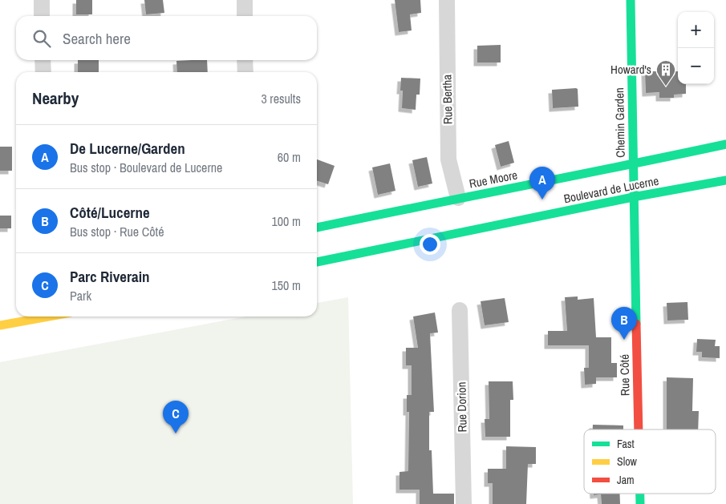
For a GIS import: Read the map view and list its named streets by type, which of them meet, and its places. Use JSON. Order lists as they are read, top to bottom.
{
  "streets": {
    "street": [
      "Rue Bertha",
      "Chemin Garden",
      "Rue Moore",
      "Boulevard de Lucerne",
      "Rue Côté",
      "Rue Dorion"
    ]
  },
  "crossings": [
    ["Rue Bertha", "Rue Moore"],
    ["Chemin Garden", "Rue Moore"],
    ["Chemin Garden", "Boulevard de Lucerne"],
    ["Chemin Garden", "Rue Côté"],
    ["Boulevard de Lucerne", "Rue Côté"]
  ],
  "places": {
    "building": ["Howard's"]
  },
  "legend": ["Fast", "Slow", "Jam"],
  "page": {
    "map_buttons": ["+", "−"],
    "search": "Search here",
    "heading": ["Nearby", "3 results"],
    "list": [
      {
        "mark": "A",
        "name": "De Lucerne/Garden",
        "note": "Bus stop · Boulevard de Lucerne",
        "value": "60 m"
      },
      {
        "mark": "B",
        "name": "Côté/Lucerne",
        "note": "Bus stop · Rue Côté",
        "value": "100 m"
      },
      {
        "mark": "C",
        "name": "Parc Riverain",
        "note": "Park",
        "value": "150 m"
      }
    ],
    "pins": ["A", "B", "C"]
  }
}
